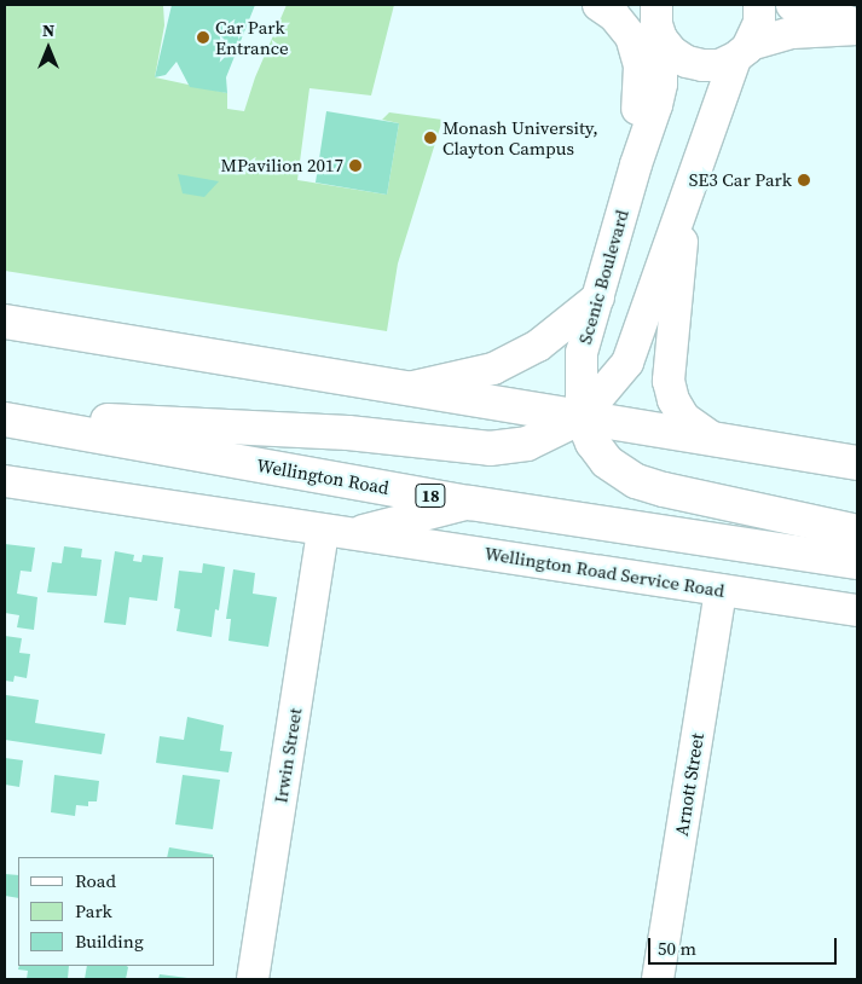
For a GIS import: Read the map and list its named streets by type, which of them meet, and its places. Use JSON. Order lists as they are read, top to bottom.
{
  "streets": {
    "highway": ["Wellington Road", "18"],
    "street": [
      "Scenic Boulevard",
      "Wellington Road Service Road",
      "Irwin Street",
      "Arnott Street"
    ]
  },
  "crossings": [
    ["Wellington Road", "Wellington Road Service Road"],
    ["Wellington Road Service Road", "Irwin Street"],
    ["Wellington Road Service Road", "Arnott Street"]
  ],
  "places": [
    "Car Park Entrance",
    "Monash University, Clayton Campus",
    "MPavilion 2017",
    "SE3 Car Park"
  ],
  "legend": ["Road", "Park", "Building"],
  "scale_bar": "50 m",
  "north": "top"
}
